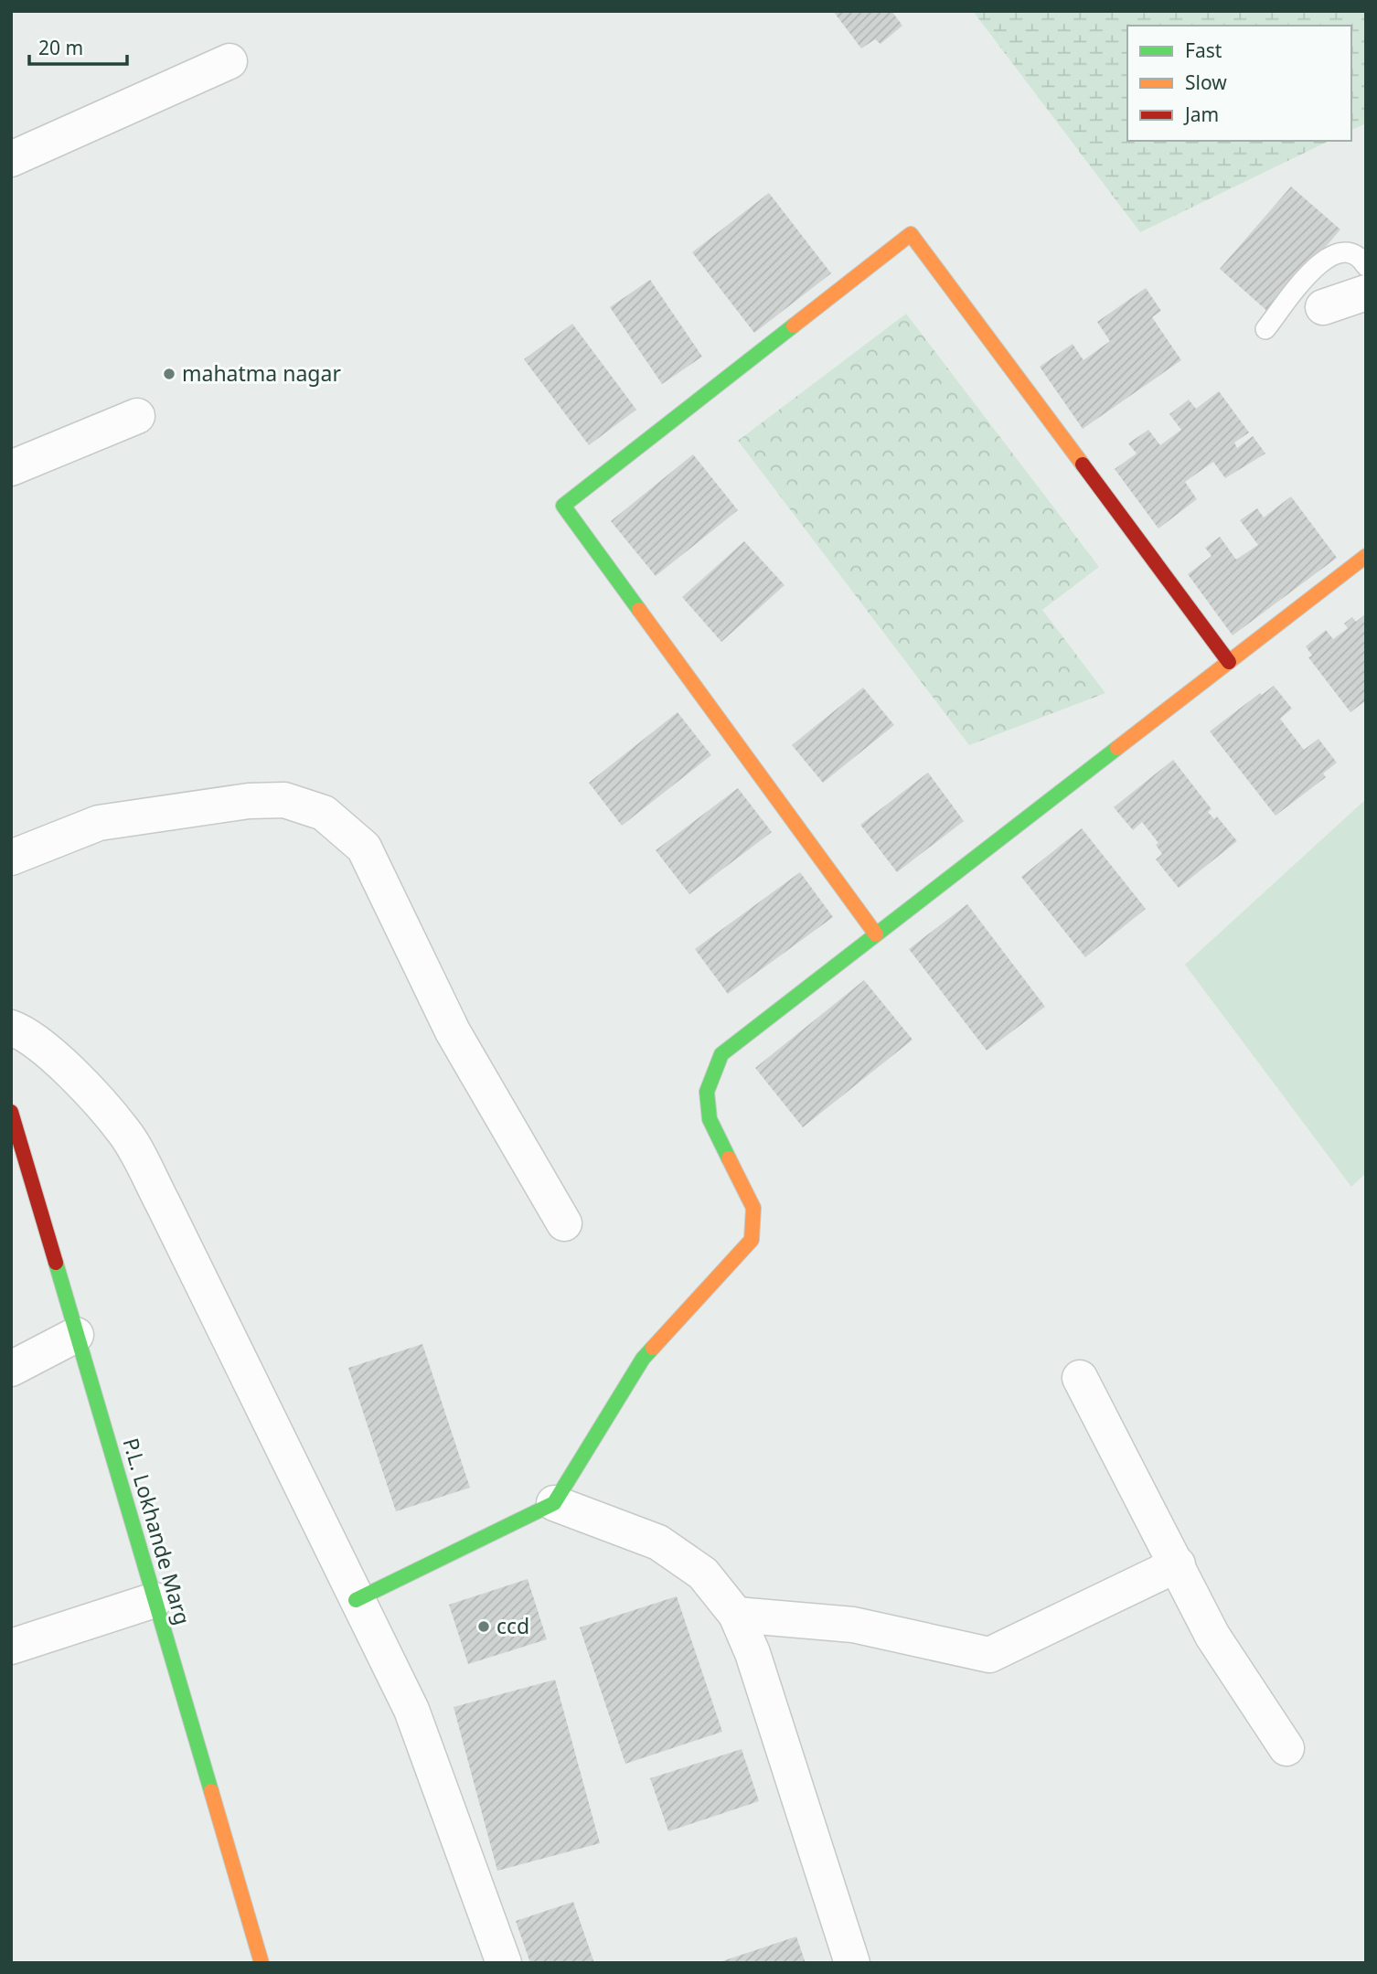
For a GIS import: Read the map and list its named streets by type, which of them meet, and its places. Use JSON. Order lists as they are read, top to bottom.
{
  "streets": {
    "street": ["P.L. Lokhande Marg"]
  },
  "places": ["mahatma nagar", "ccd"],
  "legend": ["Fast", "Slow", "Jam"],
  "scale_bar": "20 m"
}
